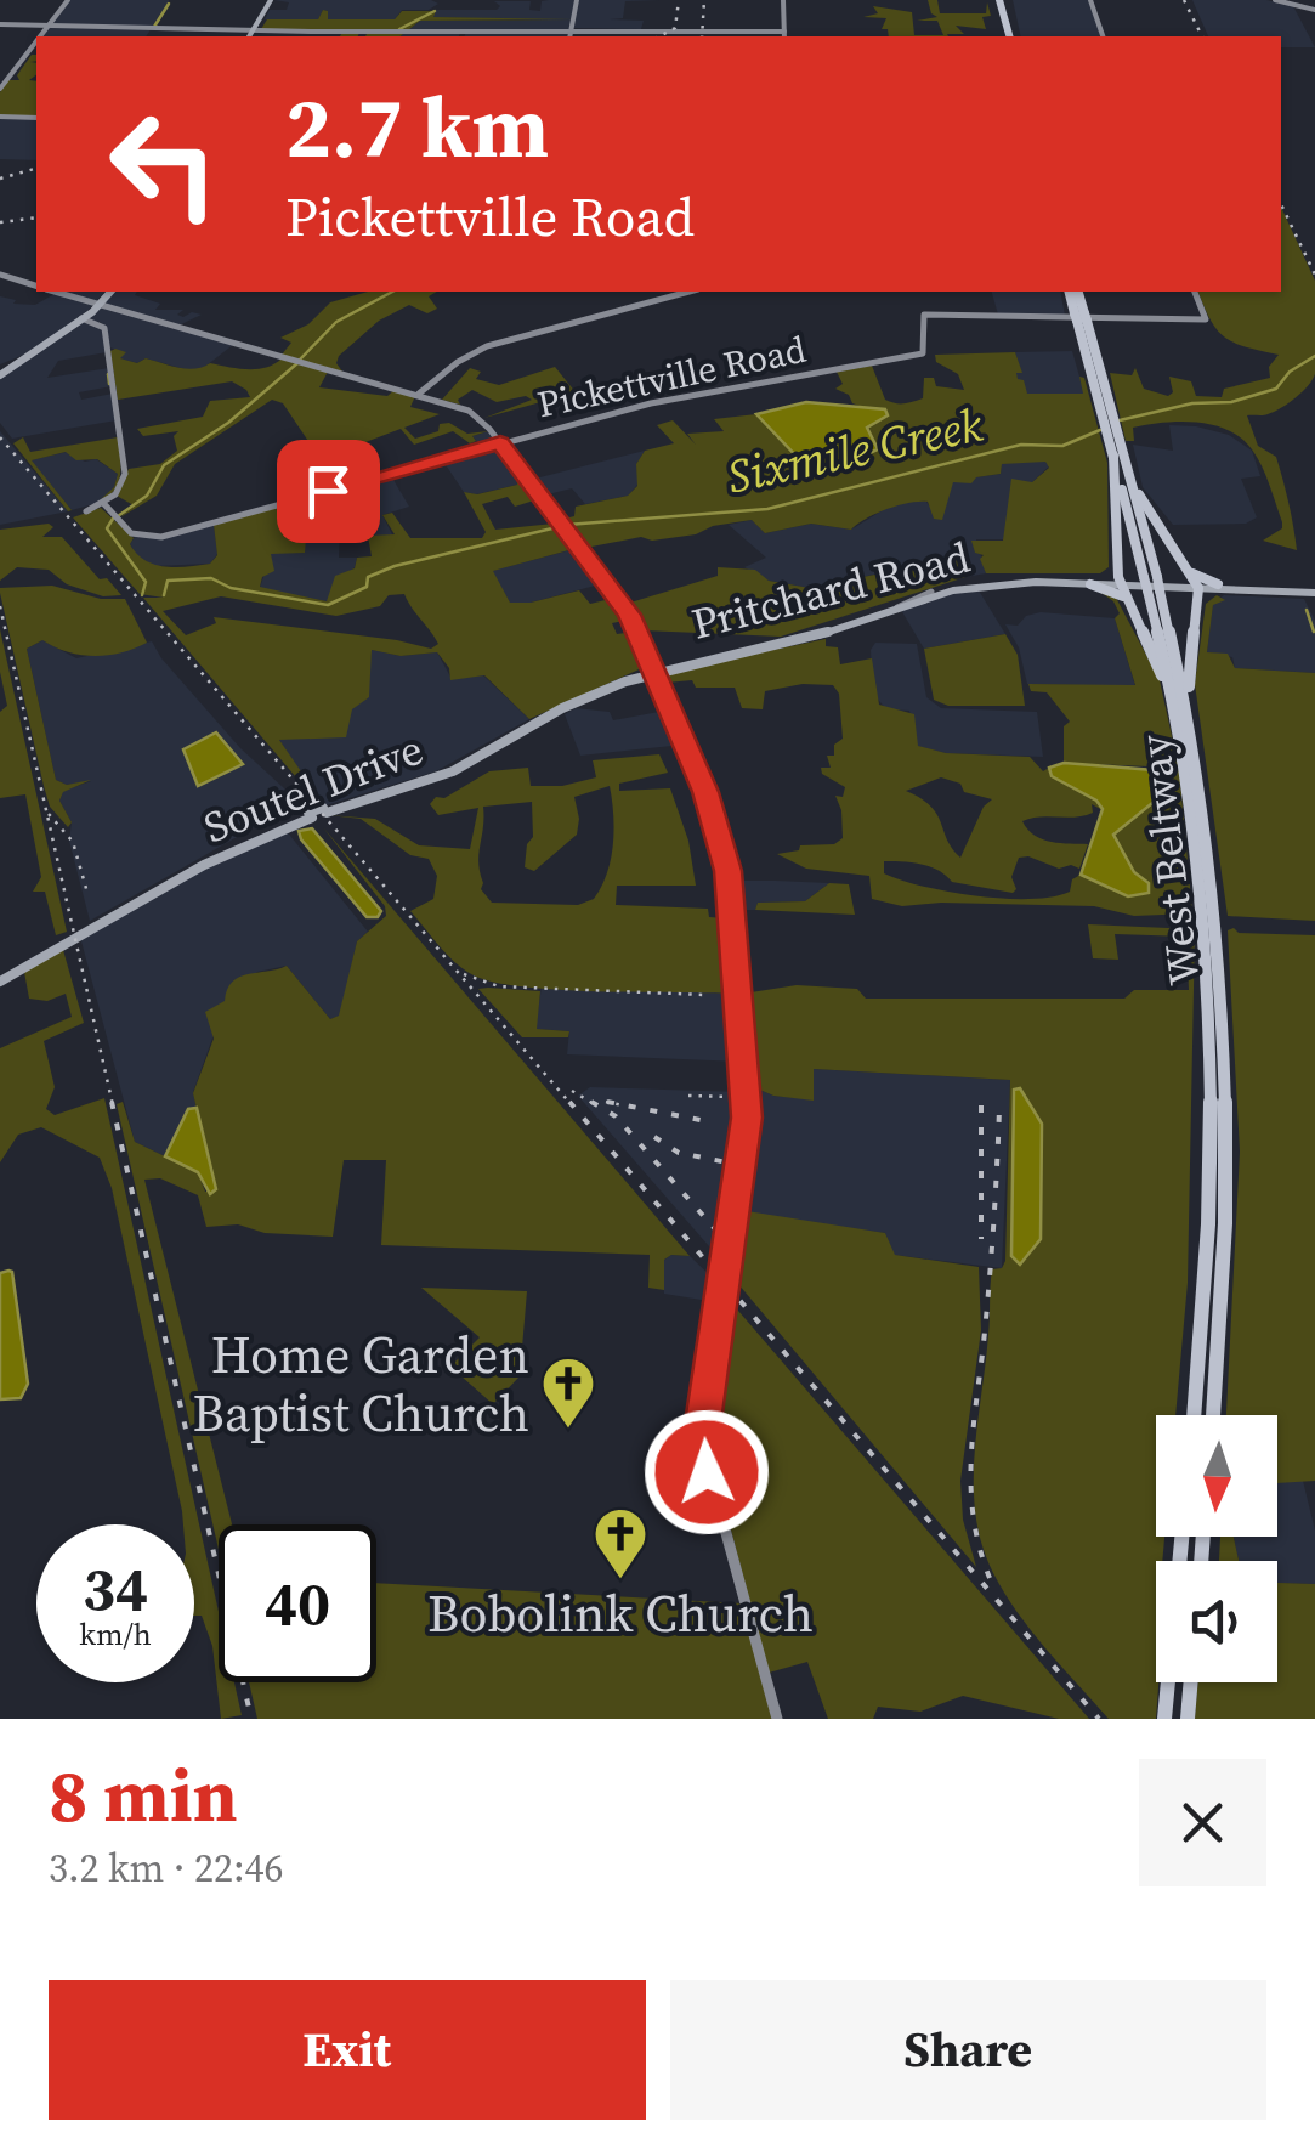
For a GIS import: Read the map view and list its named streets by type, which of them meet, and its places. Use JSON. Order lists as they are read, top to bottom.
{
  "streets": {
    "highway": ["West Beltway"],
    "main road": ["Pritchard Road", "Soutel Drive"],
    "street": ["Pickettville Road"]
  },
  "crossings": [
    ["Pritchard Road", "Soutel Drive"]
  ],
  "water": ["Sixmile Creek"],
  "places": {
    "church": ["Home Garden Baptist Church", "Bobolink Church"]
  },
  "north": "bottom",
  "page": {
    "turn": ["2.7 km", "Pickettville Road"],
    "speed": "34 km/h",
    "limit": "40",
    "heading": ["8 min", "3.2 km · 22:46"],
    "buttons": ["Exit", "Share"]
  }
}
